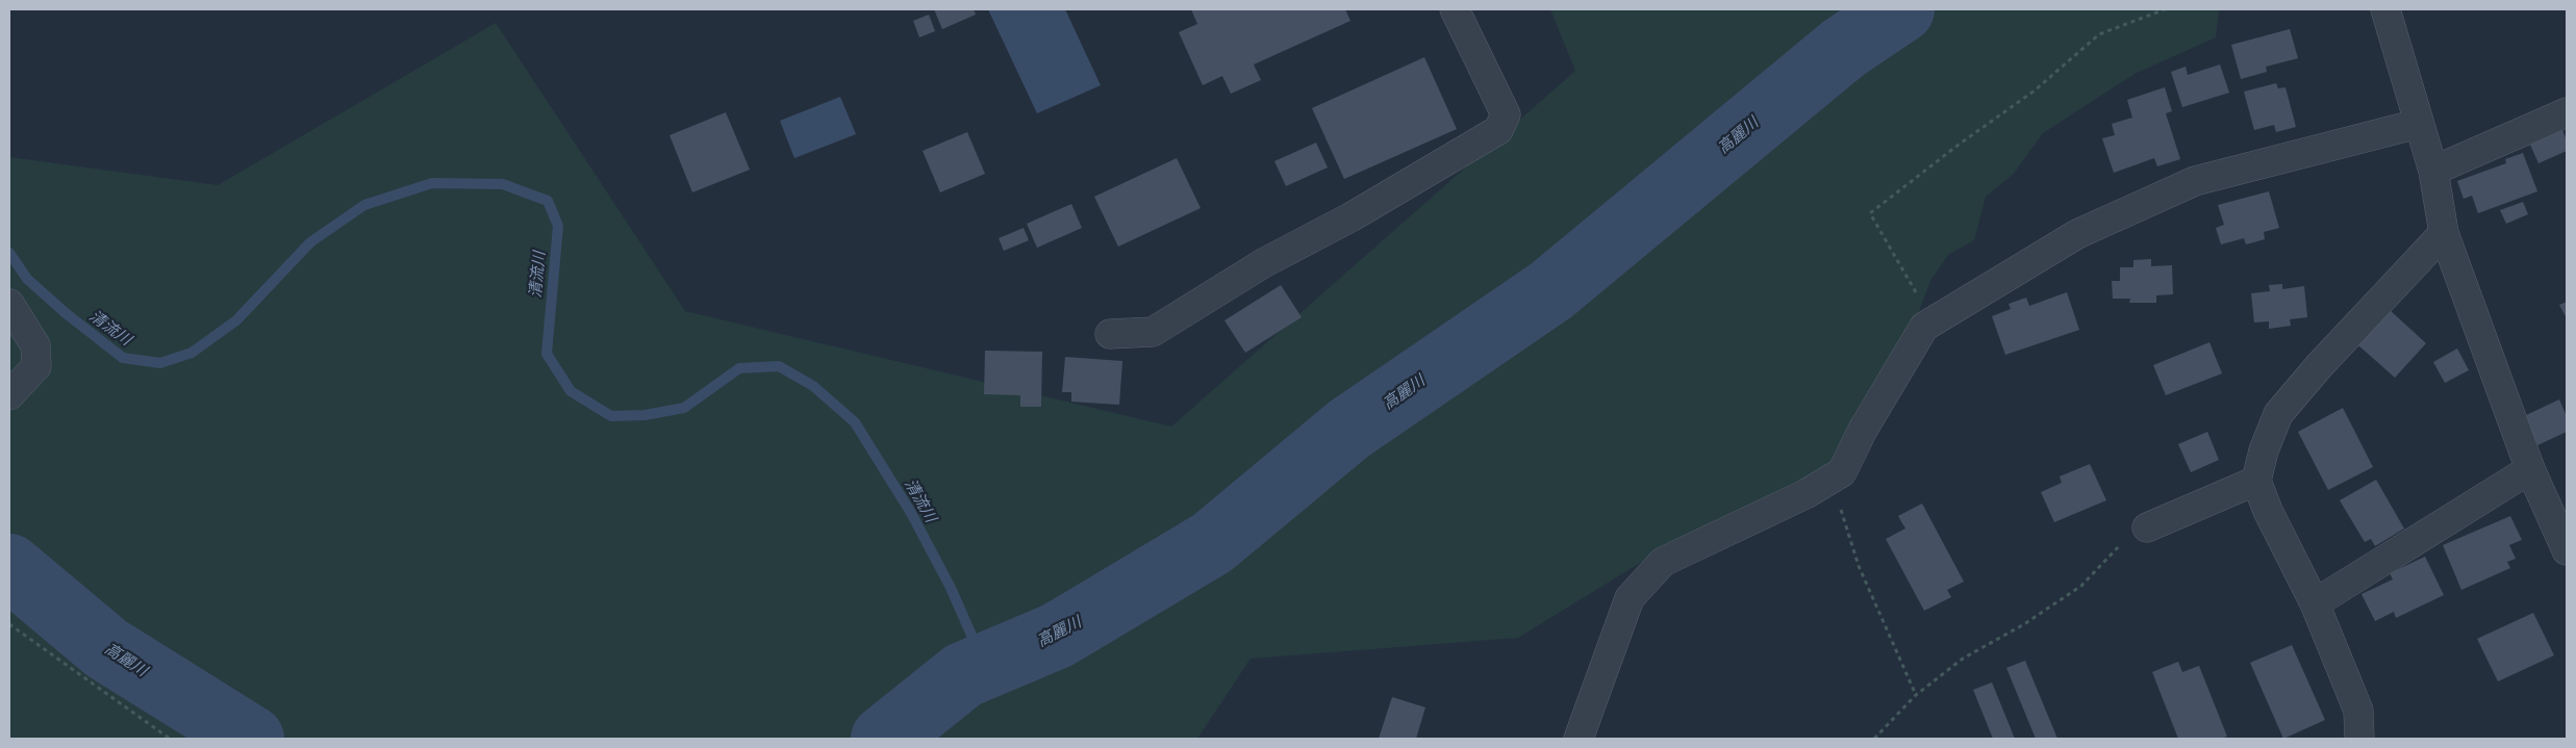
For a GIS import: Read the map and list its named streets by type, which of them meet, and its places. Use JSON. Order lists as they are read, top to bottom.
{
  "water": ["高麗川", "清流川"]
}
